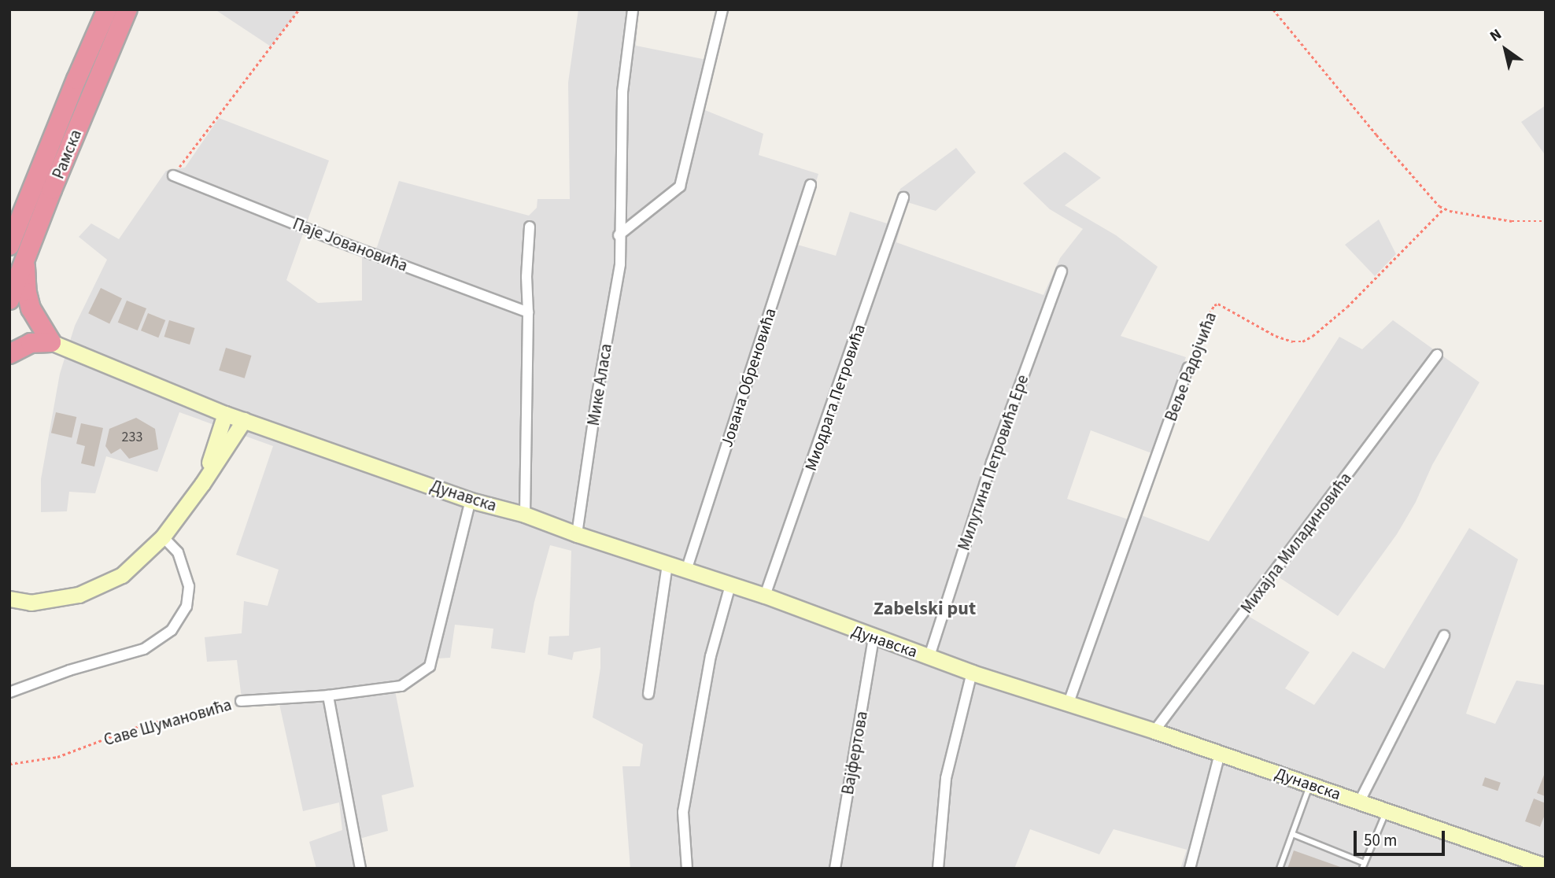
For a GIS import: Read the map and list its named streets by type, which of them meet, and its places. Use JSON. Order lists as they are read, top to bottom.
{
  "streets": {
    "highway": ["Рамска"],
    "street": [
      "Паје Јовановића",
      "Веље Радојчића",
      "Јована Обреновића",
      "Мике Аласа",
      "Миодрага Петровића",
      "Милутина Петровића Ере",
      "Дунавска",
      "Михајла Миладиновића",
      "Саве Шумановића",
      "Вајфертова"
    ]
  },
  "crossings": [
    ["Веље Радојчића", "Дунавска"],
    ["Јована Обреновића", "Дунавска"],
    ["Мике Аласа", "Дунавска"],
    ["Миодрага Петровића", "Дунавска"],
    ["Милутина Петровића Ере", "Дунавска"],
    ["Дунавска", "Михајла Миладиновића"],
    ["Дунавска", "Саве Шумановића"],
    ["Дунавска", "Вајфертова"]
  ],
  "districts": ["Zabelski put"],
  "house_numbers": ["233"],
  "scale_bar": "50 m",
  "north": "top left"
}
